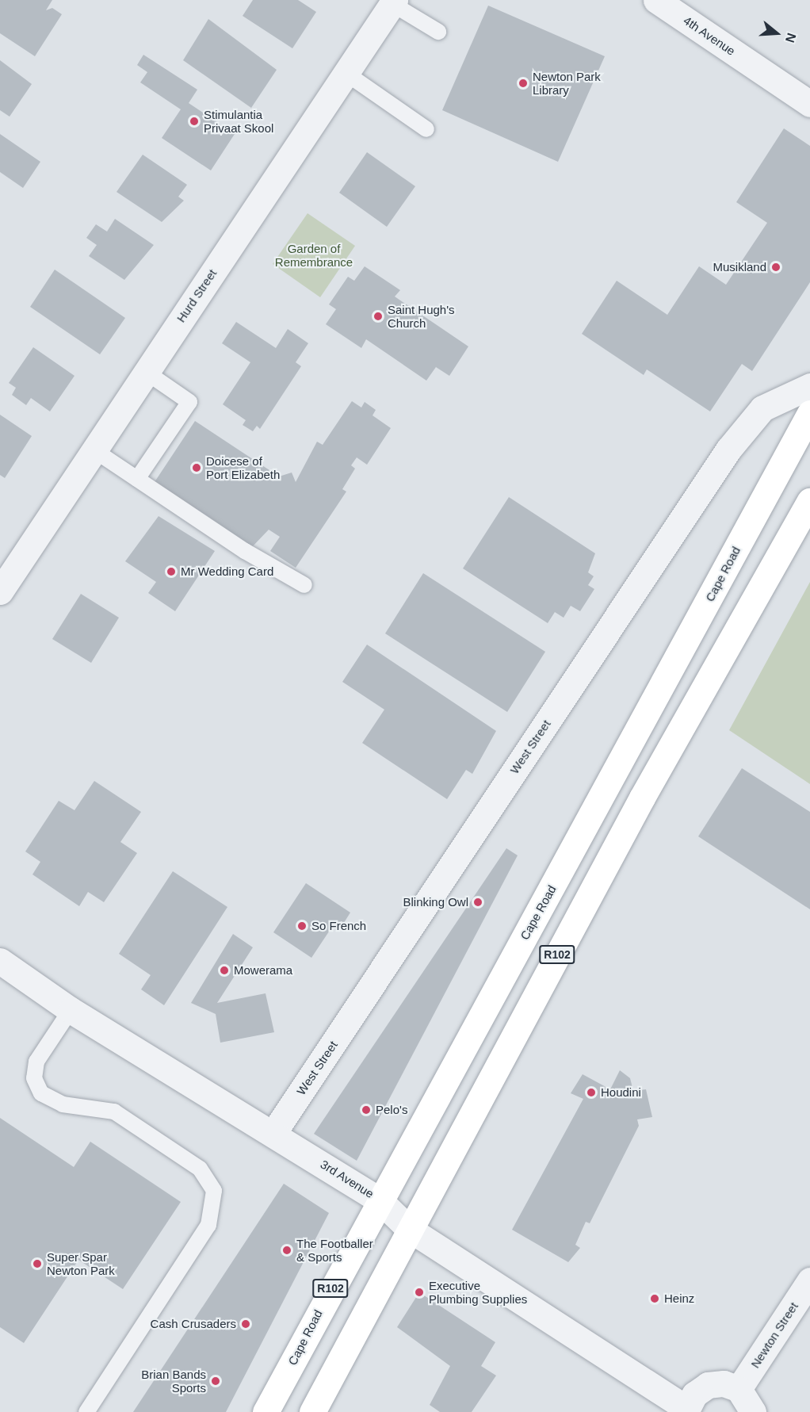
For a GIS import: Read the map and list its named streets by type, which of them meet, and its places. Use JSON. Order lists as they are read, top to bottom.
{
  "streets": {
    "main road": ["Cape Road", "R102"],
    "street": [
      "4th Avenue",
      "Hurd Street",
      "West Street",
      "3rd Avenue",
      "Newton Street"
    ]
  },
  "crossings": [
    ["Cape Road", "3rd Avenue"],
    ["West Street", "3rd Avenue"],
    ["R102", "3rd Avenue"]
  ],
  "parks": ["Garden of Remembrance"],
  "places": [
    "Newton Park Library",
    "Stimulantia Privaat Skool",
    "Musikland",
    "Saint Hugh's Church",
    "Doicese of Port Elizabeth",
    "Mr Wedding Card",
    "Blinking Owl",
    "So French",
    "Mowerama",
    "Houdini",
    "Pelo's",
    "The Footballer & Sports",
    "Super Spar Newton Park",
    "Executive Plumbing Supplies",
    "Heinz",
    "Cash Crusaders",
    "Brian Bands Sports"
  ],
  "north": "right"
}
